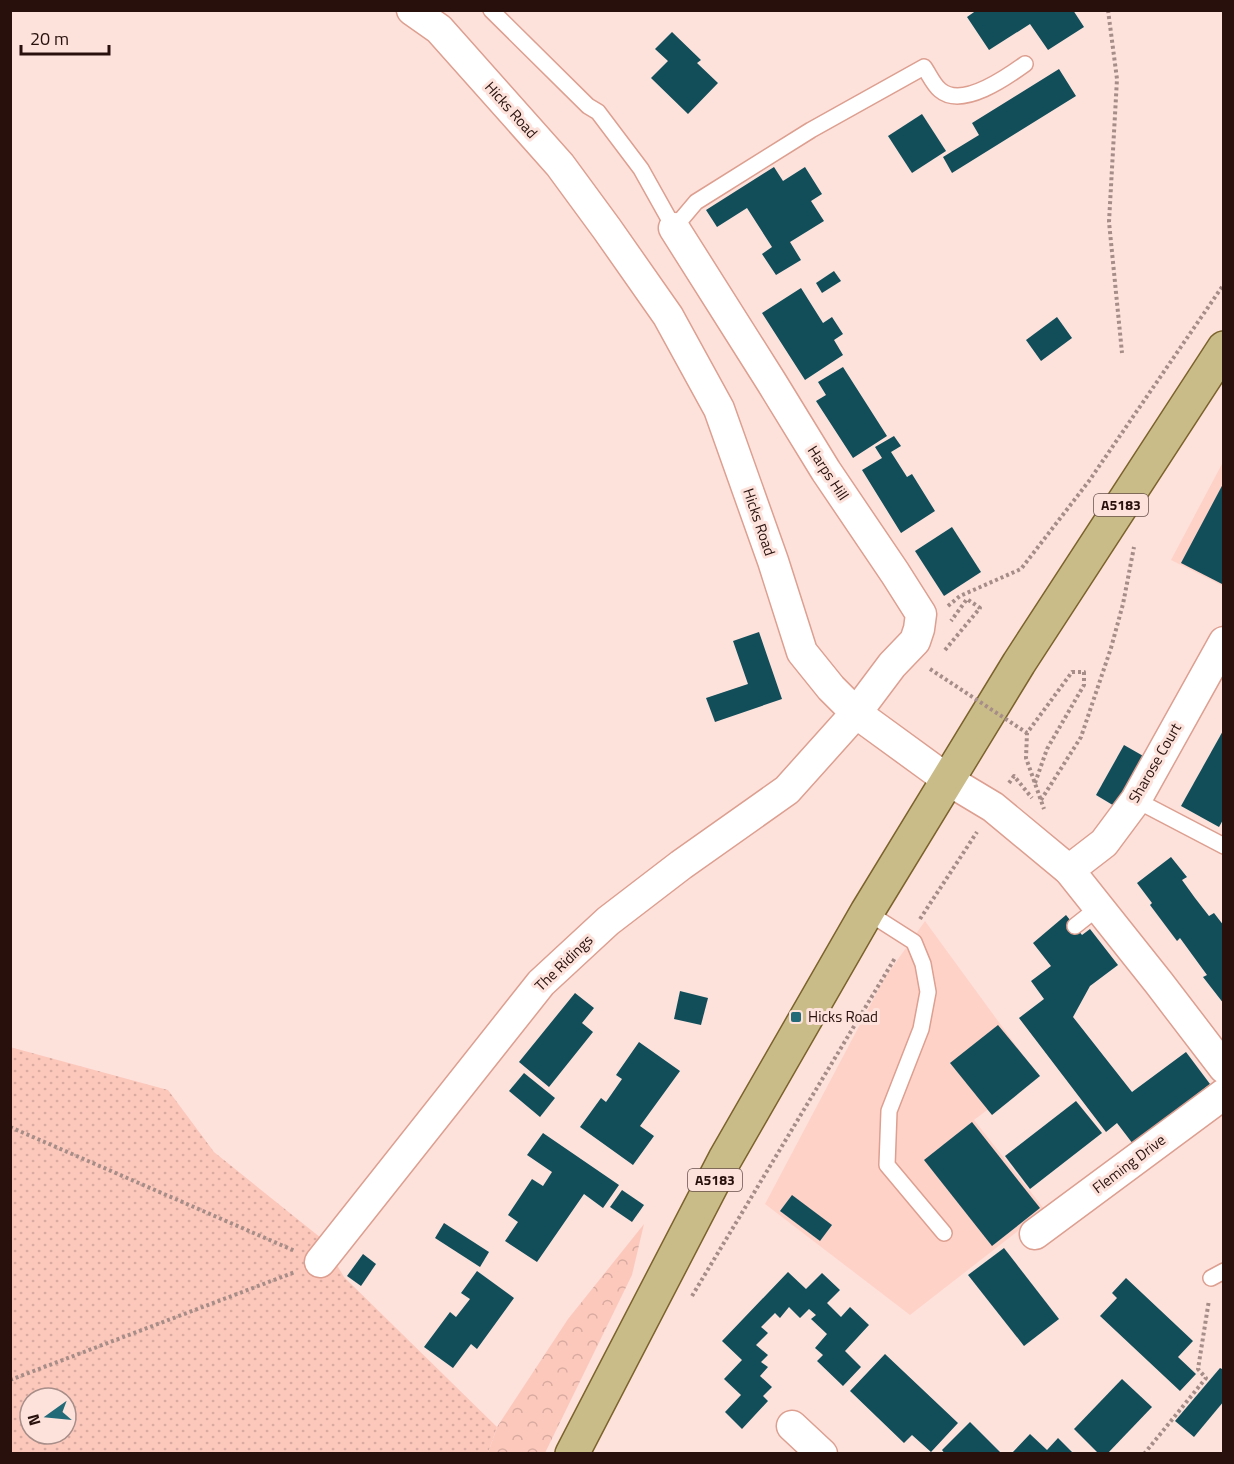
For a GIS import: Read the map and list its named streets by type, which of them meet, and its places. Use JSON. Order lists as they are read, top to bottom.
{
  "streets": {
    "main road": ["A5183"],
    "street": [
      "Hicks Road",
      "Harps Hill",
      "Sharose Court",
      "The Ridings",
      "Fleming Drive"
    ]
  },
  "crossings": [
    ["Hicks Road", "A5183"],
    ["Hicks Road", "Sharose Court"],
    ["Hicks Road", "The Ridings"]
  ],
  "places": {
    "transit": ["Hicks Road"]
  },
  "scale_bar": "20 m",
  "north": "left"
}
